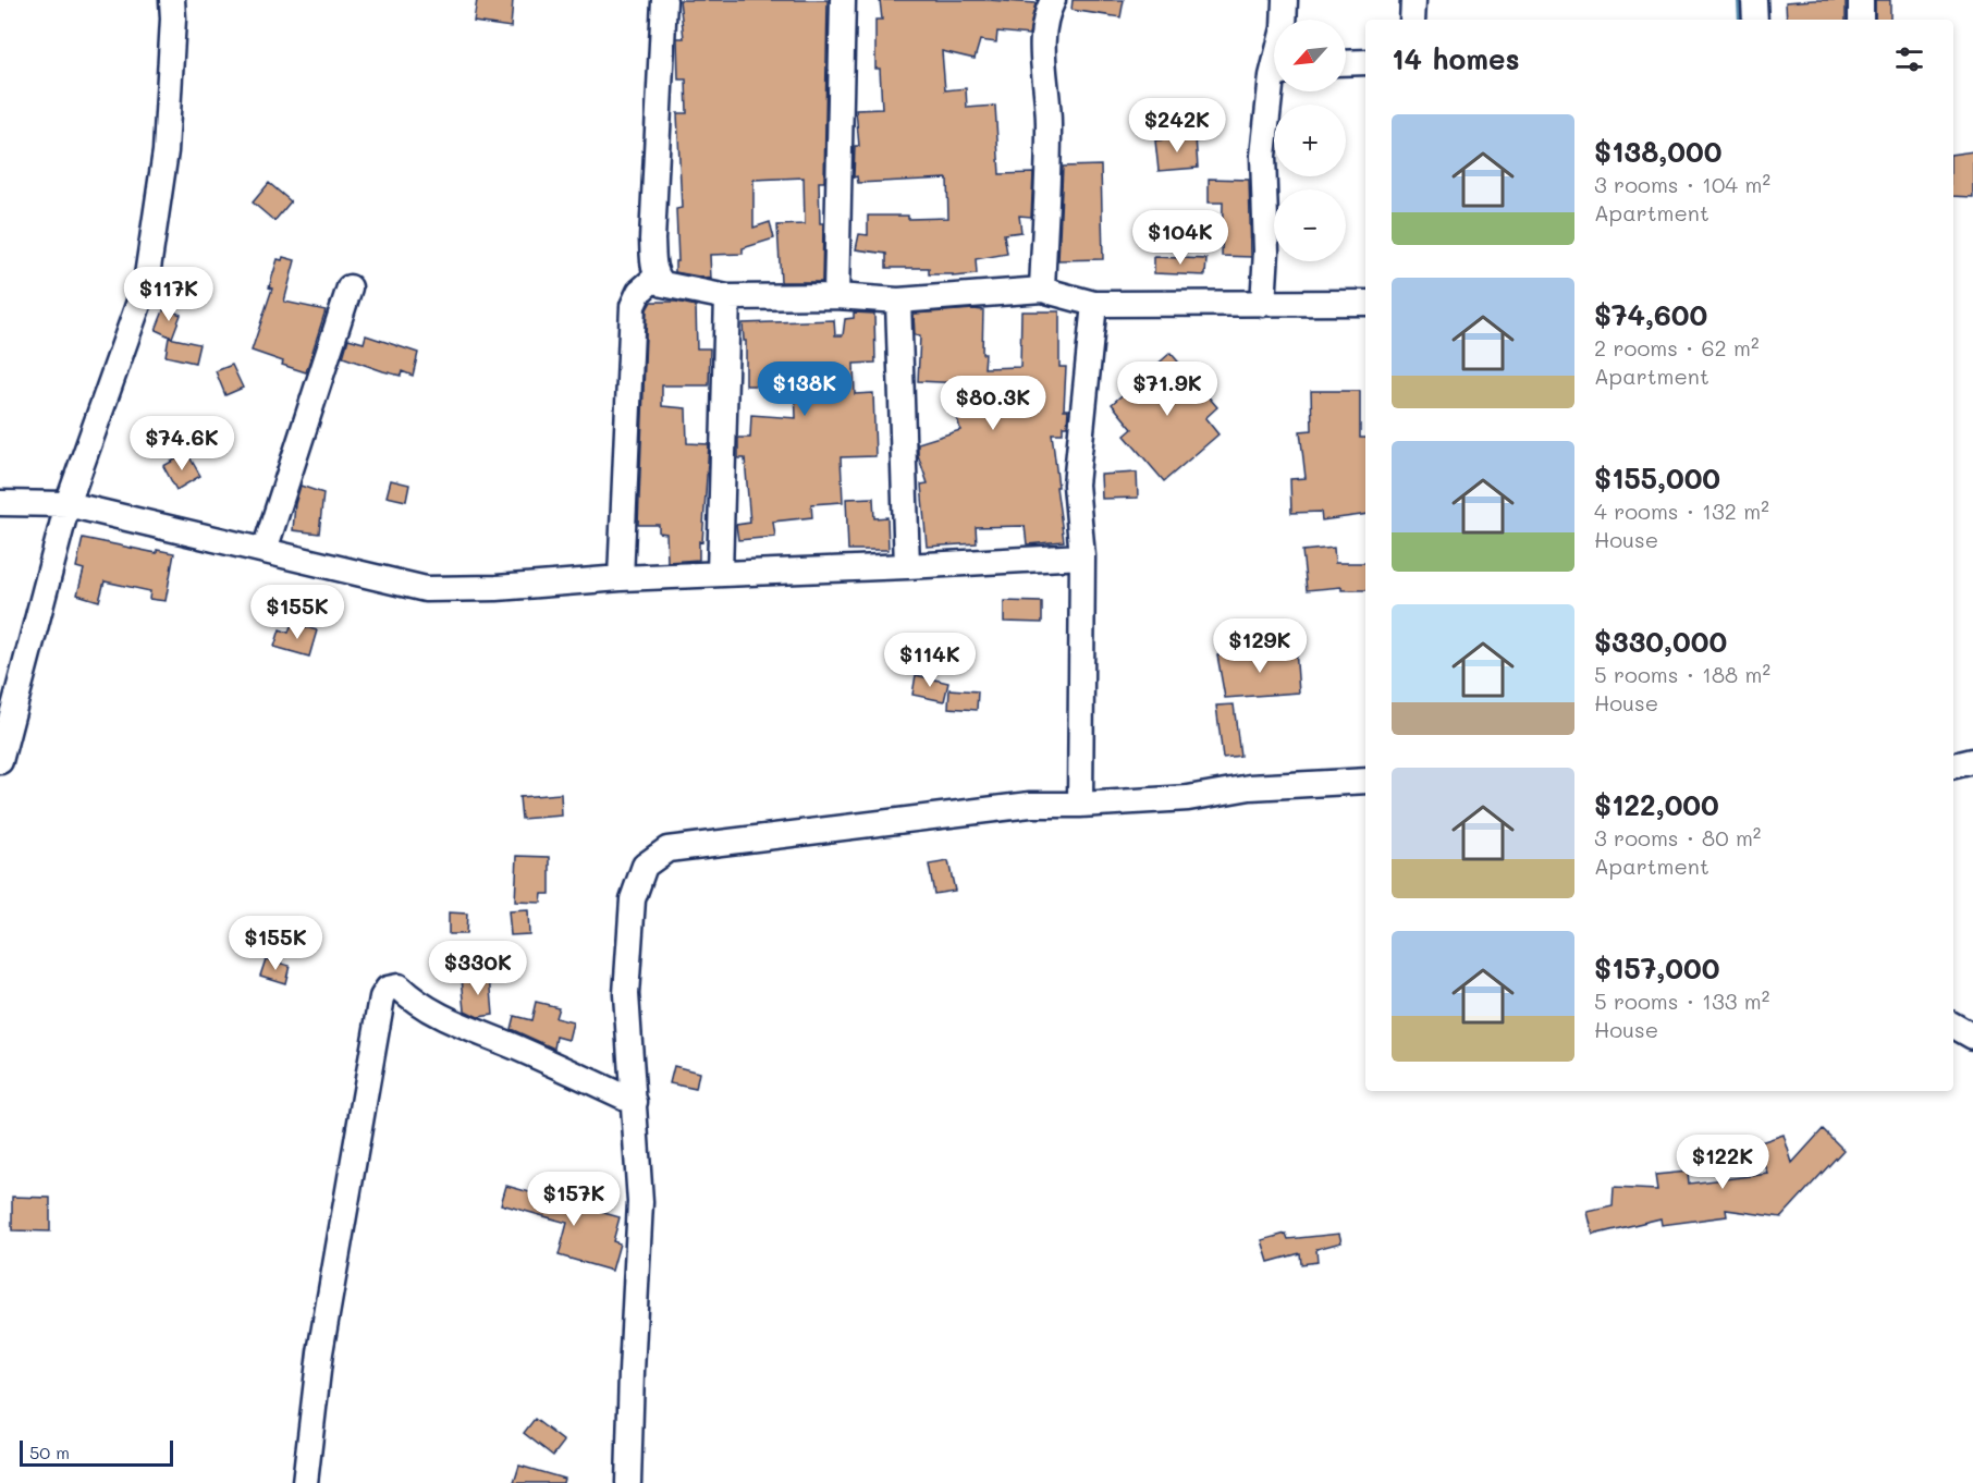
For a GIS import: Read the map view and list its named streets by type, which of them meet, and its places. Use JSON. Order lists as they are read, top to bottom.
{
  "scale_bar": "50 m",
  "north": "bottom left",
  "page": {
    "map_buttons": ["+", "−"],
    "heading": "14 homes",
    "price": [
      "$242K",
      "$104K",
      "$117K",
      "$138K",
      "$71.9K",
      "$80.3K",
      "$74.6K",
      "$155K",
      "$129K",
      "$114K",
      "$155K",
      "$330K",
      "$122K",
      "$157K"
    ],
    "list": [
      {
        "name": "$138,000",
        "note": "3 rooms · 104 m² · Apartment"
      },
      {
        "name": "$74,600",
        "note": "2 rooms · 62 m² · Apartment"
      },
      {
        "name": "$155,000",
        "note": "4 rooms · 132 m² · House"
      },
      {
        "name": "$330,000",
        "note": "5 rooms · 188 m² · House"
      },
      {
        "name": "$122,000",
        "note": "3 rooms · 80 m² · Apartment"
      },
      {
        "name": "$157,000",
        "note": "5 rooms · 133 m² · House"
      }
    ],
    "scale": "50 m"
  }
}
